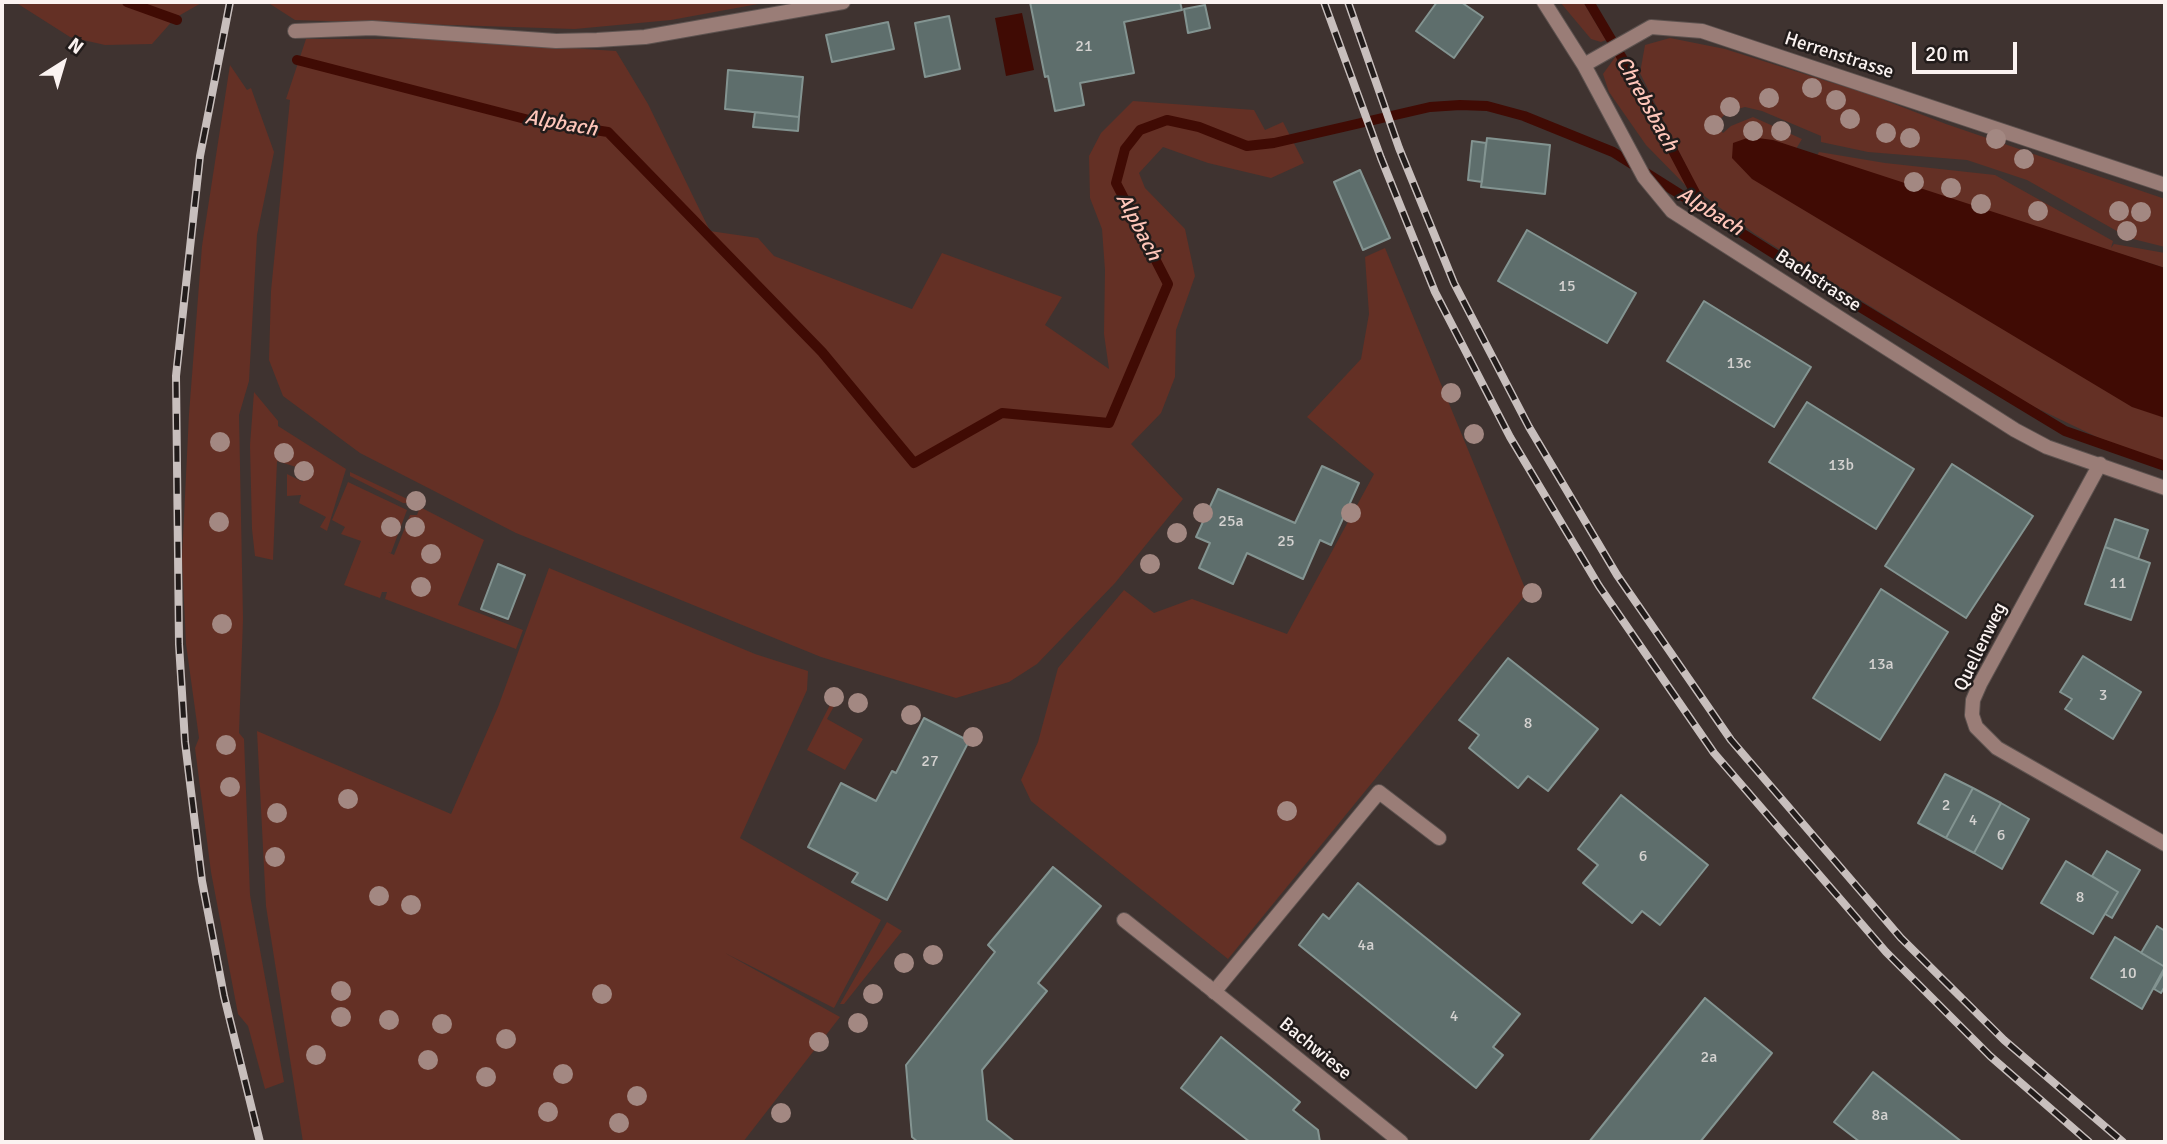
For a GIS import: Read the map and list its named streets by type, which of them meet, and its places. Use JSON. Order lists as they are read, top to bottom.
{
  "streets": {
    "street": [
      "Herrenstrasse",
      "Bachstrasse",
      "Quellenweg",
      "Bachwiese"
    ]
  },
  "crossings": [
    ["Herrenstrasse", "Bachstrasse"],
    ["Bachstrasse", "Quellenweg"]
  ],
  "water": ["Chrebsbach", "Alpbach"],
  "house_numbers": [
    "21",
    "15",
    "13c",
    "13b",
    "25a",
    "25",
    "11",
    "13a",
    "3",
    "8",
    "27",
    "2",
    "4",
    "6",
    "6",
    "8",
    "4a",
    "10",
    "4",
    "2a",
    "8a"
  ],
  "scale_bar": "20 m",
  "north": "top right"
}
